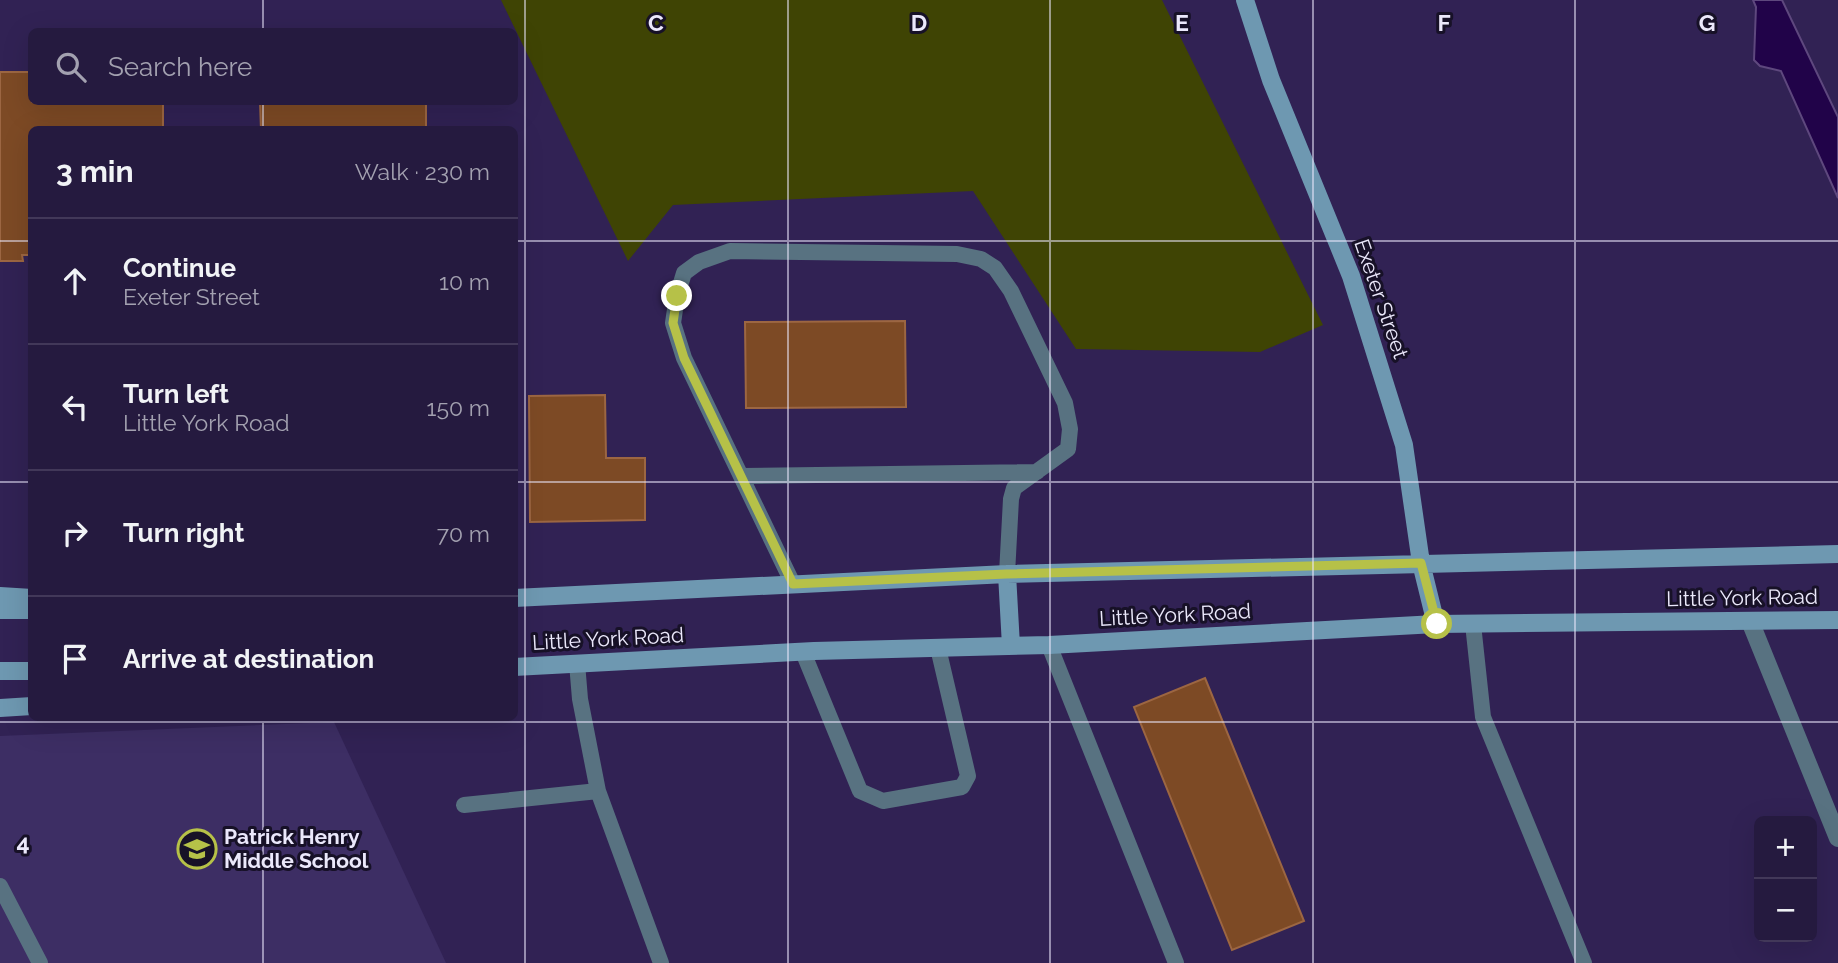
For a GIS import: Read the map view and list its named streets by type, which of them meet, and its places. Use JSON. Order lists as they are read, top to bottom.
{
  "streets": {
    "main road": ["Exeter Street", "Little York Road"]
  },
  "crossings": [
    ["Exeter Street", "Little York Road"]
  ],
  "places": {
    "school or university": ["Patrick Henry Middle School"]
  },
  "page": {
    "search": "Search here",
    "heading": ["3 min", "Walk · 230 m"],
    "list": [
      ["Continue", "Exeter Street", "10 m"],
      ["Turn left", "Little York Road", "150 m"],
      ["Turn right", "70 m"],
      "Arrive at destination"
    ],
    "map_buttons": ["+", "−"]
  },
  "grid": {
    "columns": [
      "C",
      "D",
      "E",
      "F",
      "G"
    ],
    "rows": ["4"]
  }
}
